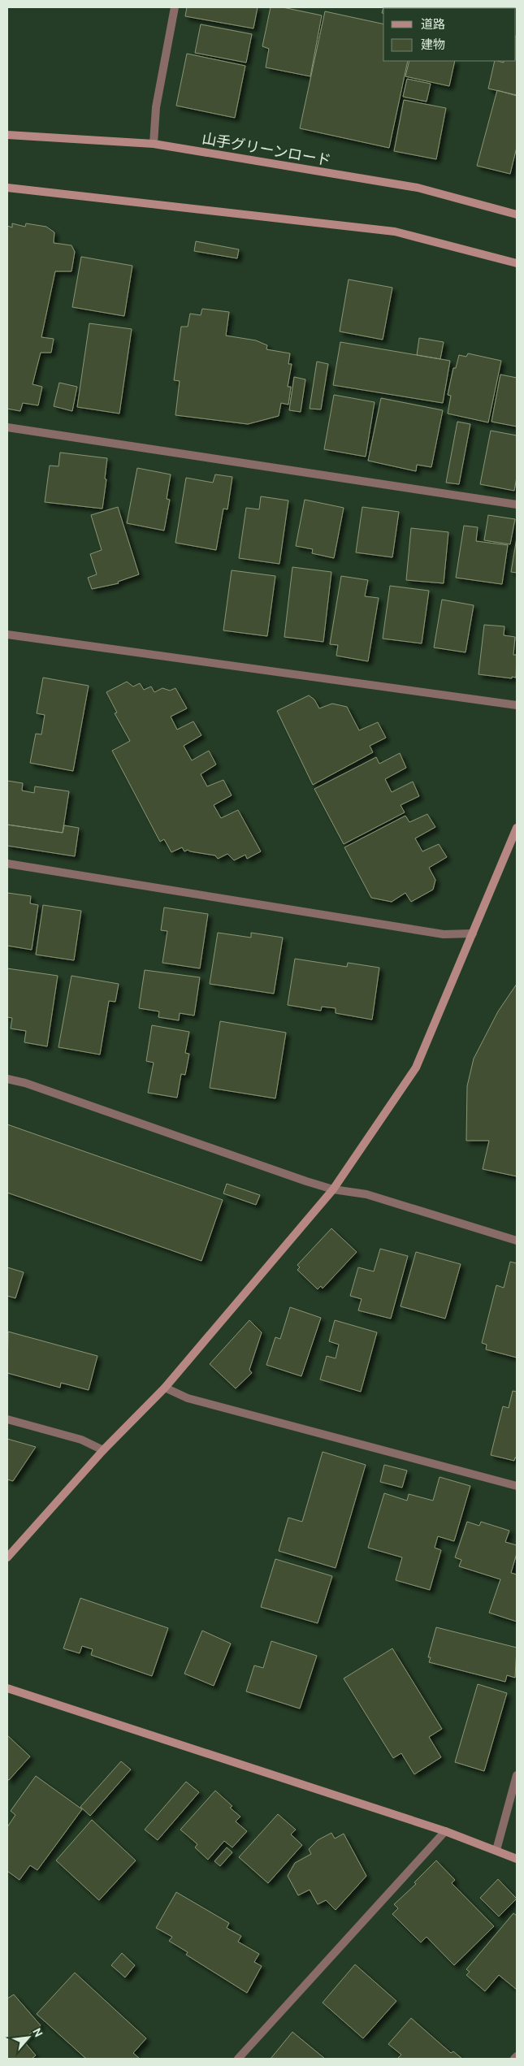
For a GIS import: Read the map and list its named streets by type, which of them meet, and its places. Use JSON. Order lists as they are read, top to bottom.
{
  "streets": {
    "street": ["山手グリーンロード"]
  },
  "legend": ["道路", "建物"],
  "north": "top right"
}
